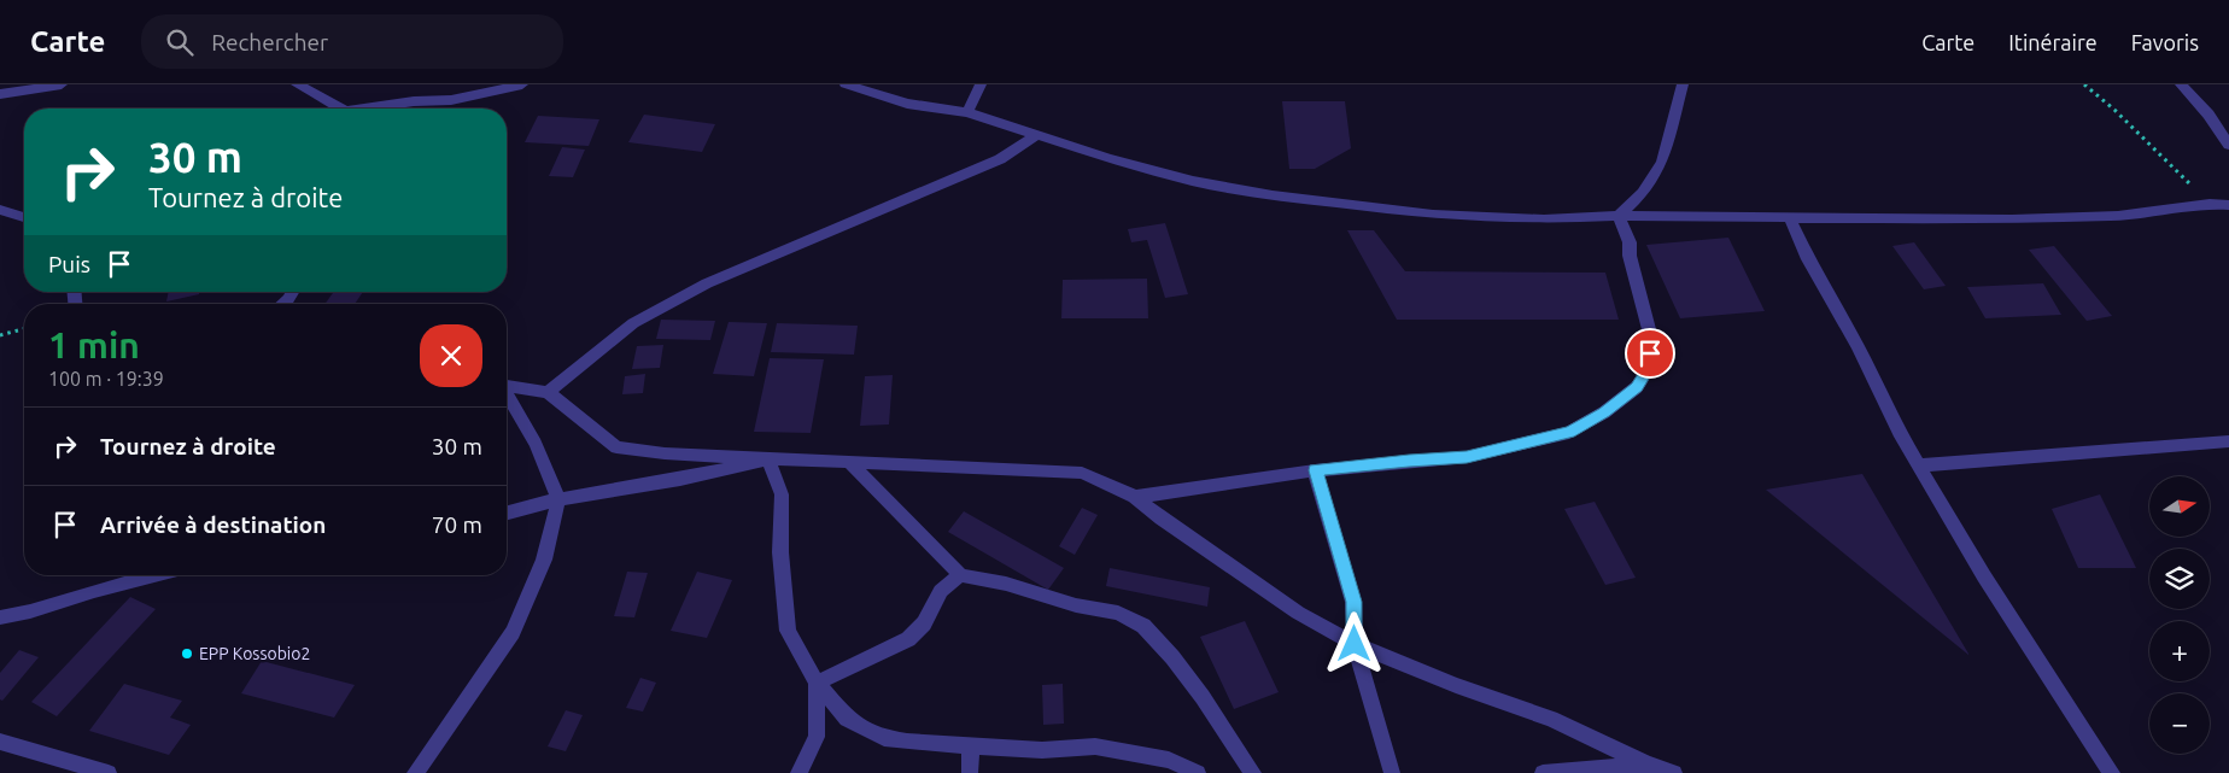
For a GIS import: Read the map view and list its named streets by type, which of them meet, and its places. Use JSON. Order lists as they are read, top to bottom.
{
  "places": ["EPP Kossobio2"],
  "north": "right",
  "page": {
    "header": "Carte",
    "search": "Rechercher",
    "nav": ["Carte", "Itinéraire", "Favoris"],
    "turn": ["30 m", "Tournez à droite"],
    "then": "Puis",
    "heading": ["1 min", "100 m · 19:39"],
    "list": [
      {
        "name": "Tournez à droite",
        "value": "30 m"
      },
      {
        "name": "Arrivée à destination",
        "value": "70 m"
      }
    ],
    "map_buttons": ["+", "−"]
  }
}
